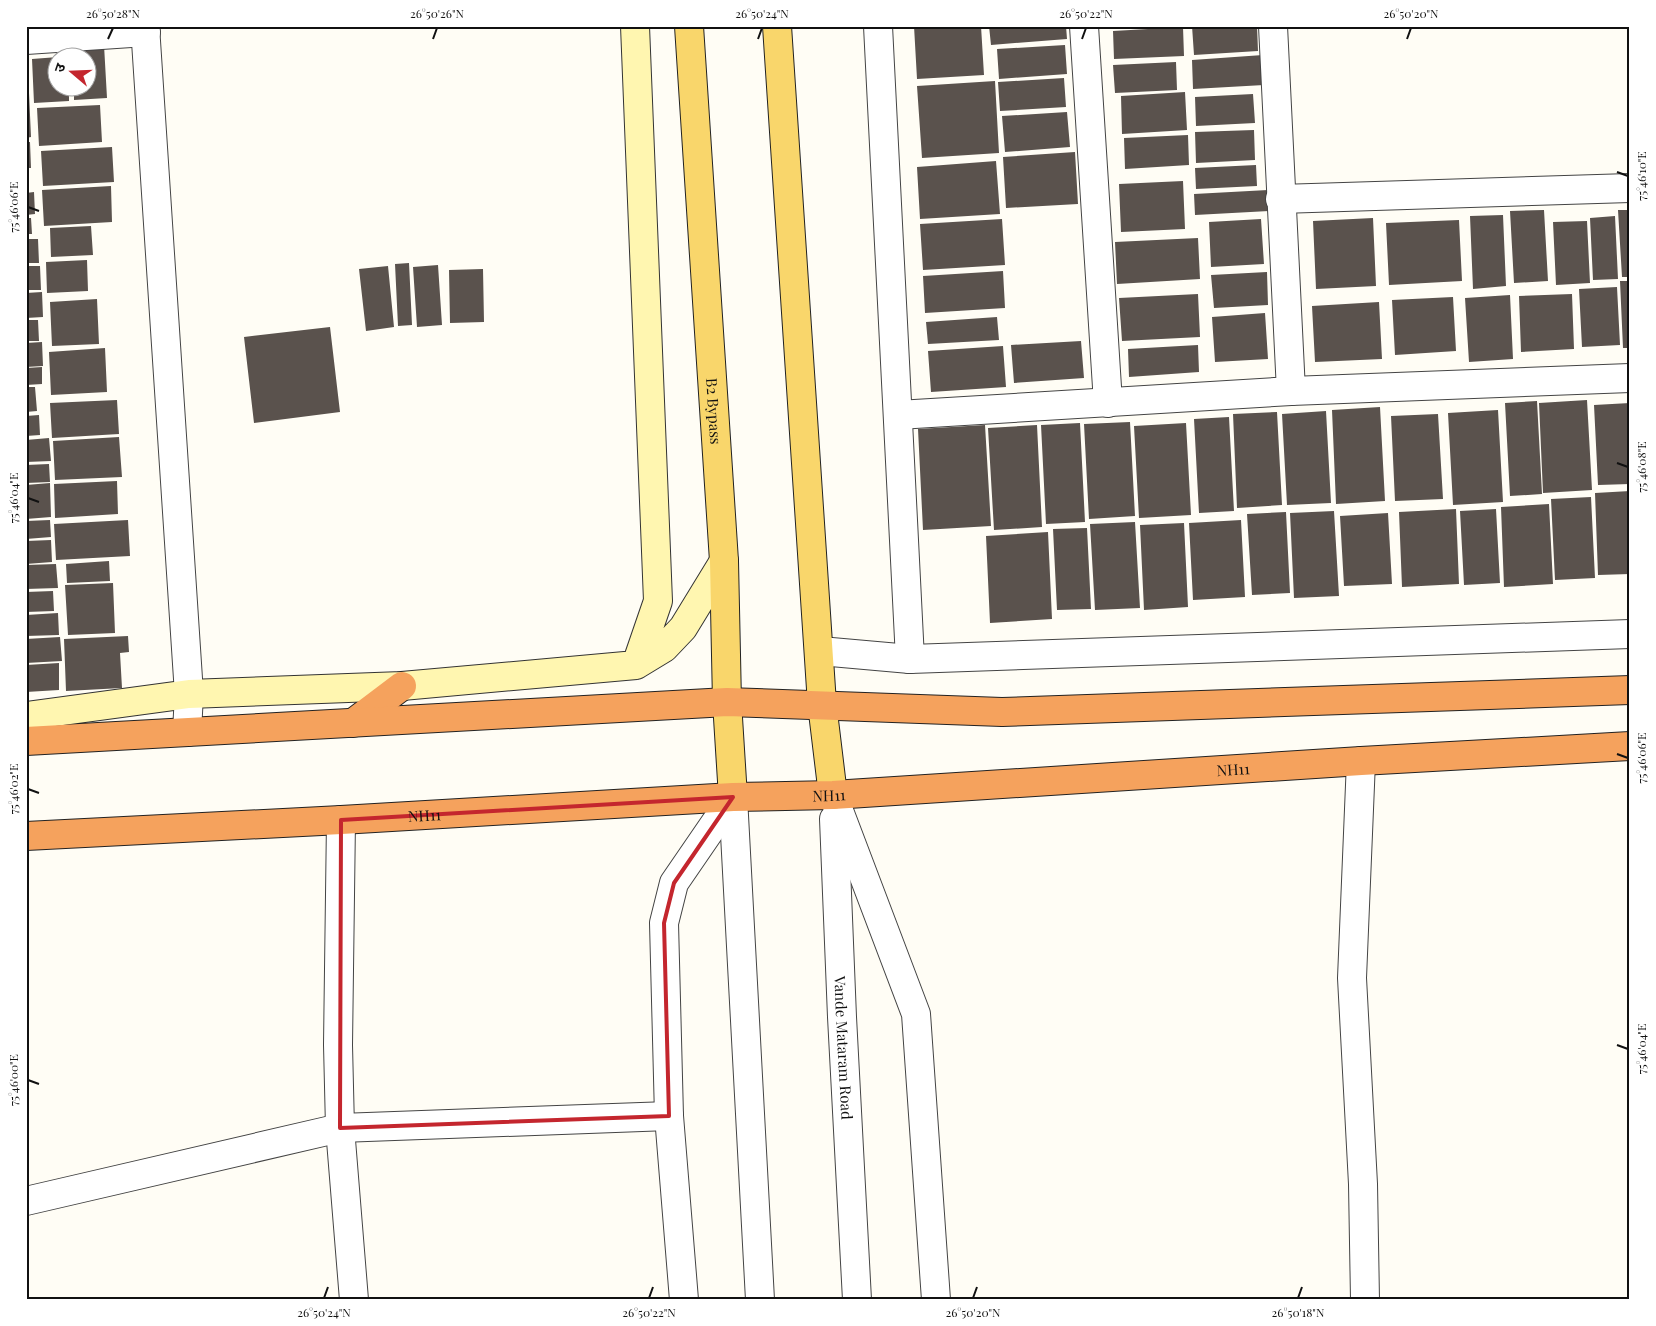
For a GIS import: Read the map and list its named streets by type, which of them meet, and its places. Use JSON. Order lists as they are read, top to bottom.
{
  "streets": {
    "highway": ["NH11"],
    "main road": ["B2 Bypass"],
    "street": ["Vande Mataram Road"]
  },
  "crossings": [
    ["B2 Bypass", "NH11"],
    ["NH11", "Vande Mataram Road"]
  ],
  "north": "left",
  "coordinates": [
    "26°50'28\"N",
    "26°50'26\"N",
    "26°50'24\"N",
    "26°50'22\"N",
    "26°50'20\"N",
    "75°46'10\"E",
    "75°46'06\"E",
    "75°46'08\"E",
    "75°46'04\"E",
    "75°46'02\"E",
    "75°46'00\"E",
    "26°50'18\"N"
  ]
}
